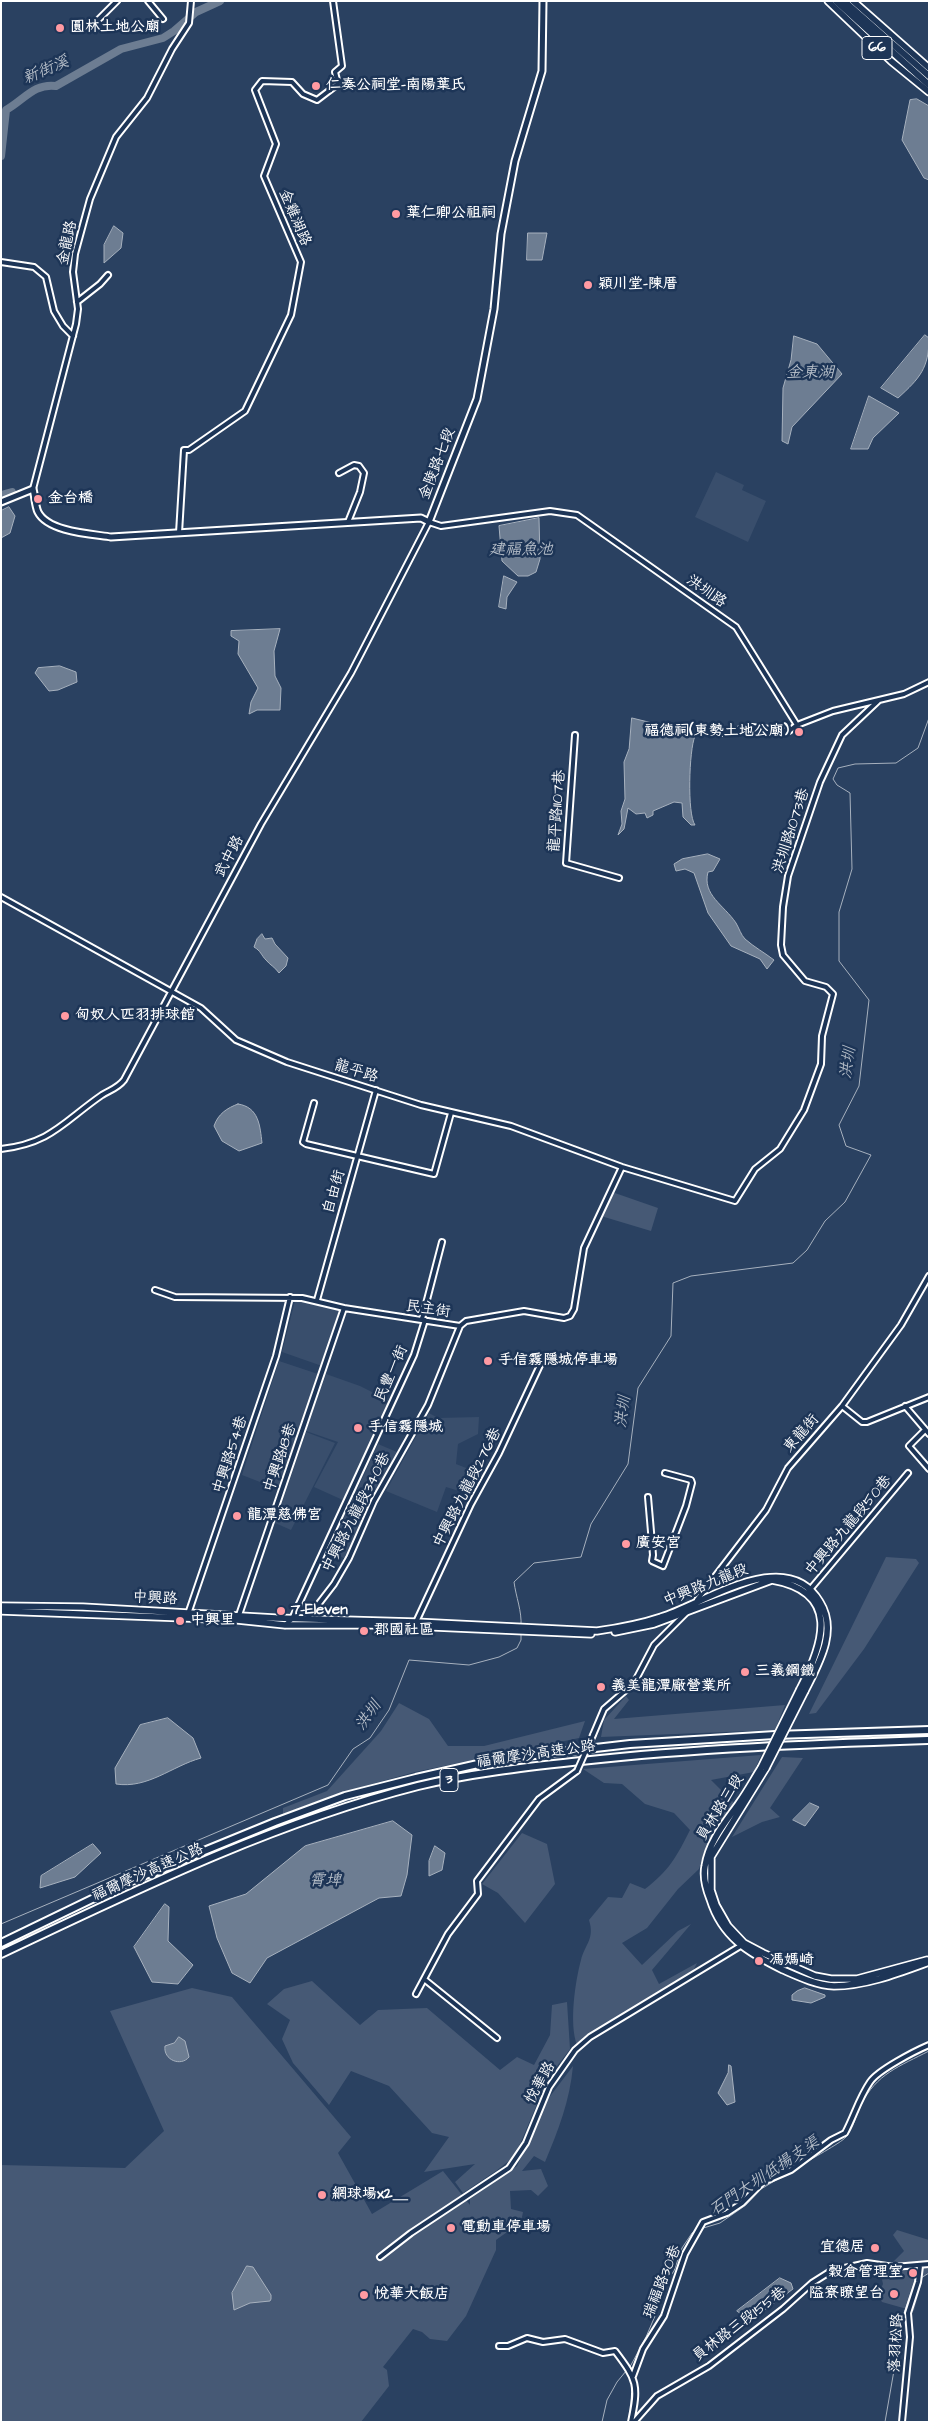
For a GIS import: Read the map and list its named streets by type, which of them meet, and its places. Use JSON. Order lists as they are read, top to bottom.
{
  "streets": {
    "highway": ["66", "福爾摩沙高速公路", "3"],
    "main road": ["中興路九龍段", "中興路", "員林路三段"],
    "street": [
      "金雞湖路",
      "金龍路",
      "金陵路七段",
      "洪圳路",
      "龍平路1107巷",
      "洪圳路1073巷",
      "武中路",
      "龍平路",
      "自由街",
      "民主街",
      "民豐一街",
      "東龍街",
      "中興路54巷",
      "中興路18巷",
      "中興路九龍段276巷",
      "中興路九龍段340巷",
      "中興路九龍段50巷",
      "悅華路",
      "瑞福路30巷",
      "員林路三段155巷",
      "落羽松路"
    ]
  },
  "crossings": [
    ["金雞湖路", "金陵路七段"],
    ["金龍路", "金陵路七段"],
    ["金陵路七段", "洪圳路"],
    ["金陵路七段", "武中路"],
    ["洪圳路", "武中路"],
    ["洪圳路1073巷", "龍平路"],
    ["武中路", "龍平路"],
    ["龍平路", "自由街"],
    ["龍平路", "民主街"],
    ["自由街", "民主街"],
    ["民主街", "民豐一街"],
    ["民主街", "中興路54巷"],
    ["民主街", "中興路18巷"],
    ["民主街", "中興路九龍段340巷"],
    ["民豐一街", "中興路"],
    ["東龍街", "中興路九龍段"],
    ["中興路54巷", "中興路"],
    ["中興路18巷", "中興路"],
    ["中興路九龍段340巷", "中興路"],
    ["中興路九龍段50巷", "中興路九龍段"],
    ["中興路九龍段50巷", "員林路三段"],
    ["中興路九龍段", "員林路三段"],
    ["員林路三段", "悅華路"],
    ["員林路三段155巷", "落羽松路"]
  ],
  "water": [
    "新街溪",
    "金東湖",
    "建福魚池",
    "洪圳",
    "霄埤",
    "石門大圳低揚支渠"
  ],
  "places": [
    "圓林土地公廟",
    "仁奏公祠堂-南陽葉氏",
    "葉仁卿公祖祠",
    "穎川堂-陳厝",
    "金台橋",
    "福德祠(東勢土地公廟)",
    "匈奴人匹羽排球館",
    "手信霧隱城停車場",
    "手信霧隱城",
    "龍潭慈佛宮",
    "廣安宮",
    "7-Eleven",
    "中興里",
    "郡國社區",
    "三義鋼鐵",
    "義美龍潭廠營業所",
    "馮媽崎",
    "網球場x2＿",
    "電動車停車場",
    "宜德居",
    "穀倉管理室",
    "隘寮瞭望台",
    "悅華大飯店"
  ]
}
